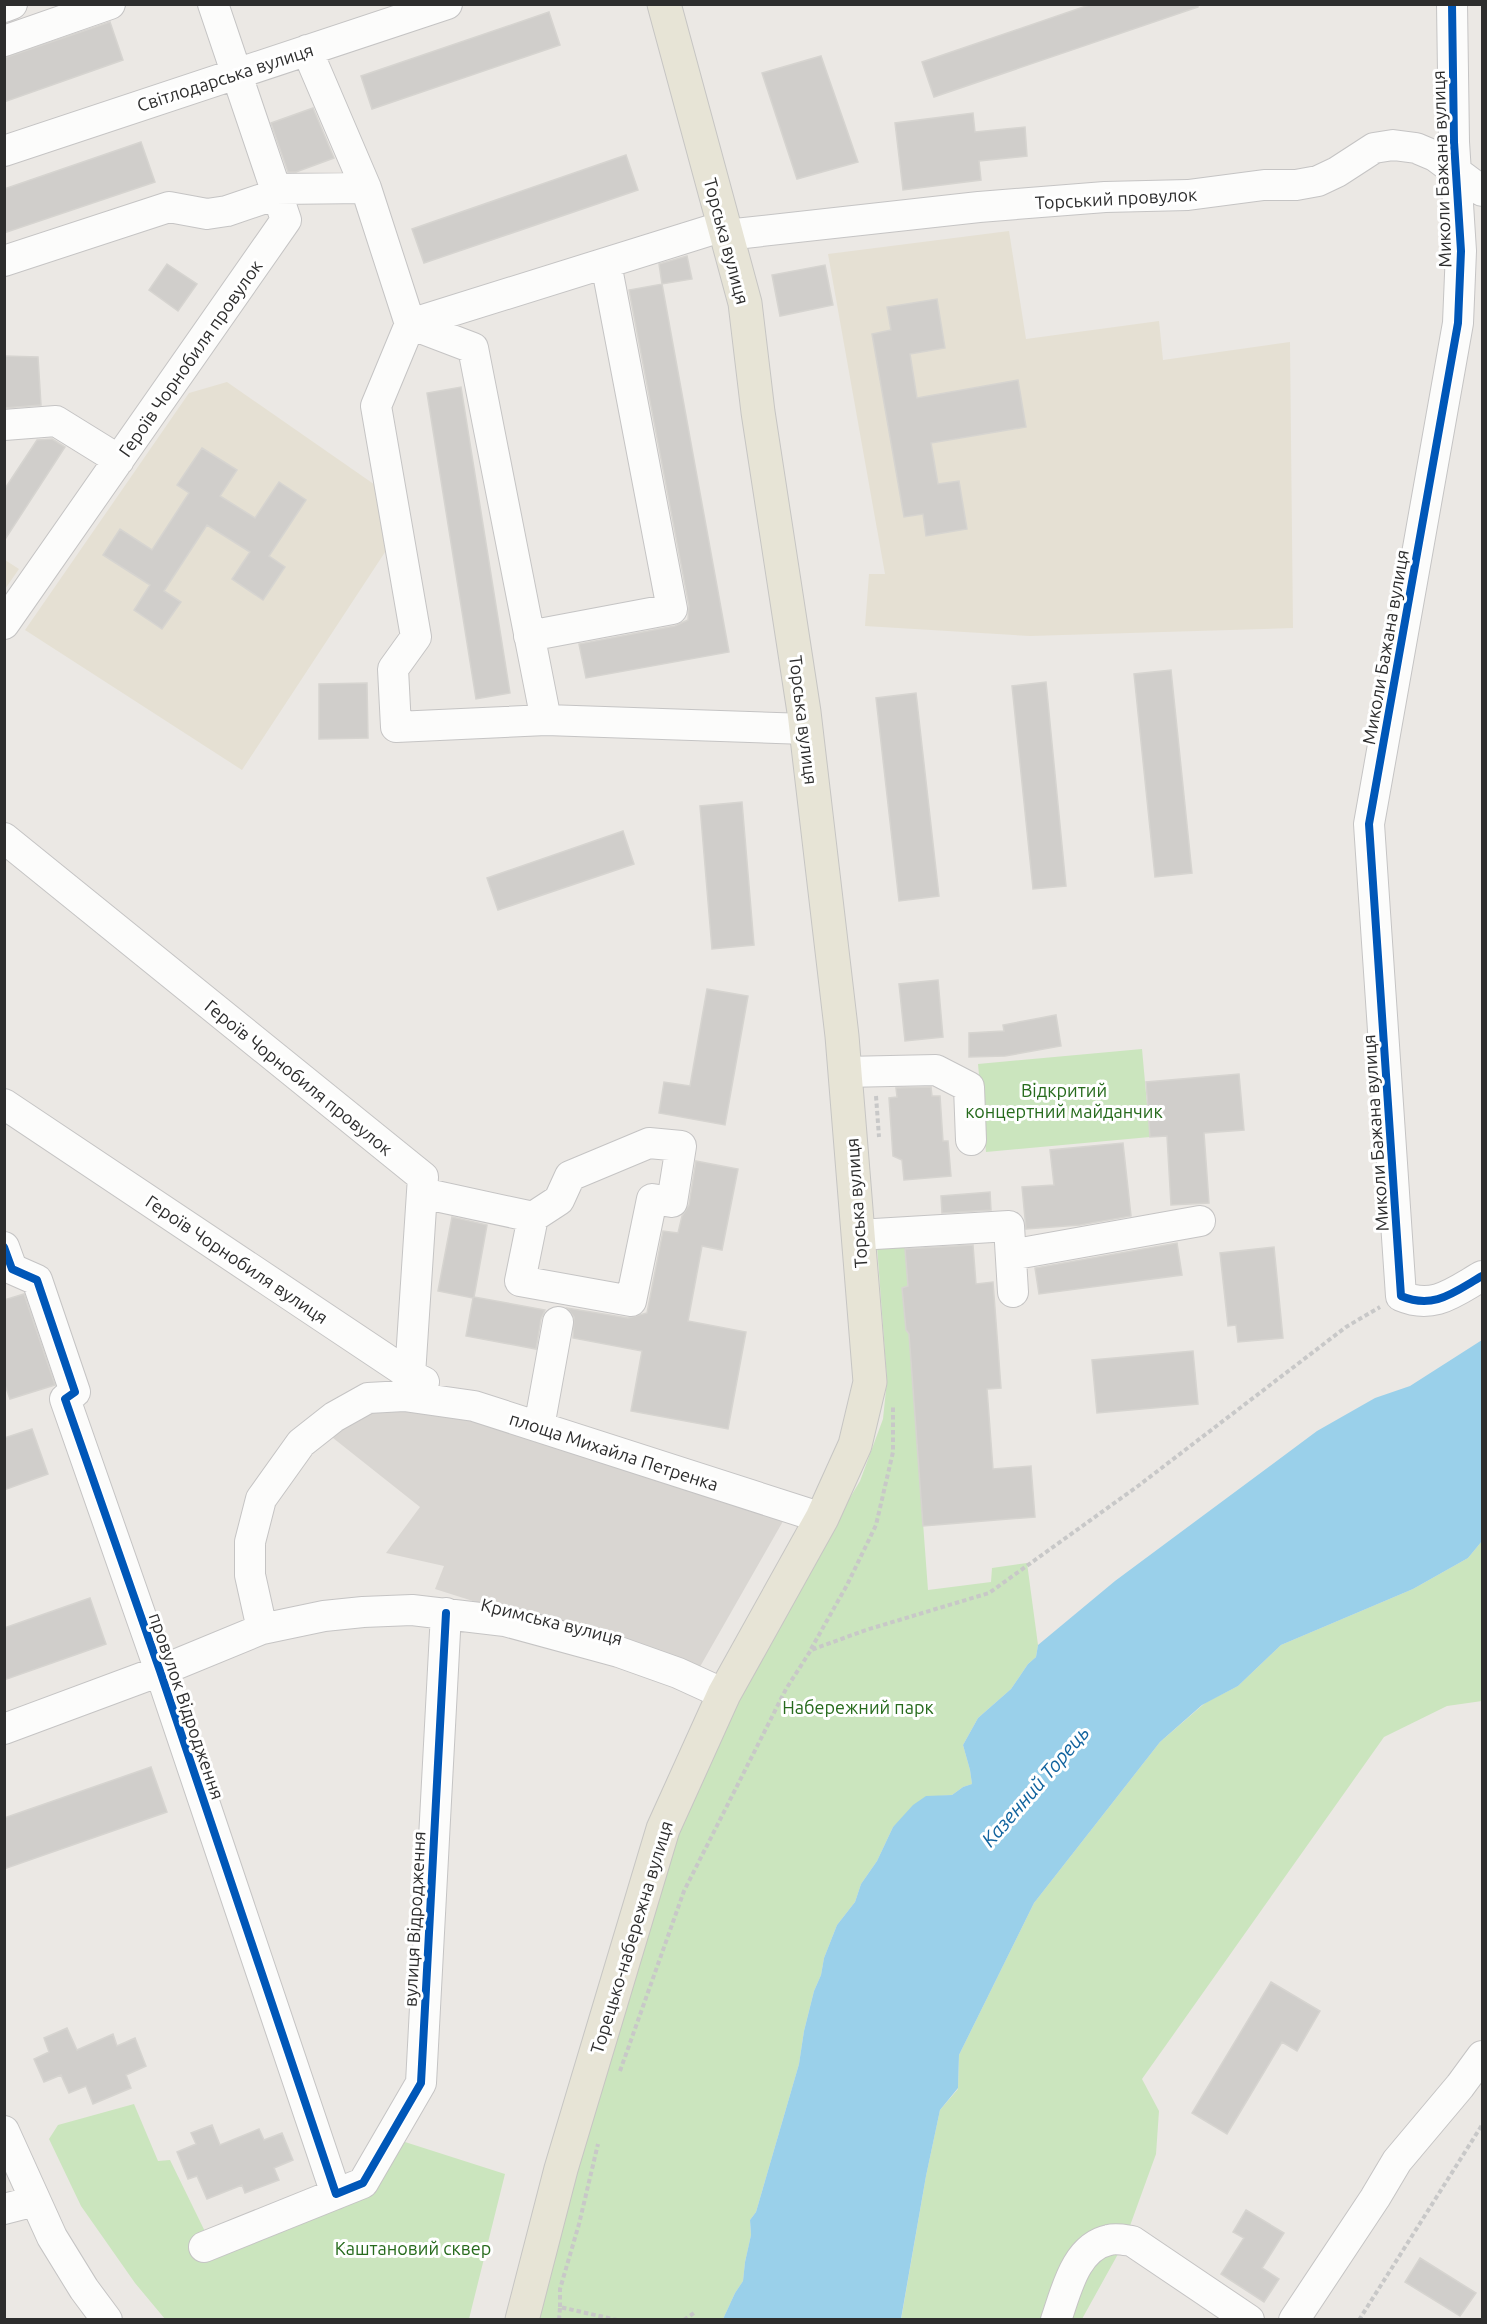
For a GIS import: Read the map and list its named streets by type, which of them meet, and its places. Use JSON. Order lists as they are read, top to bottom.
{
  "streets": {
    "main road": ["Торська вулиця", "Торецько-набережна вулиця"],
    "street": [
      "Світлодарська вулиця",
      "Миколи Бажана вулиця",
      "Торський провулок",
      "Героїв Чорнобиля провулок",
      "Героїв Чорнобиля вулиця",
      "площа Михайла Петренка",
      "Кримська вулиця",
      "провулок Відродження",
      "вулиця Відродження"
    ]
  },
  "crossings": [
    ["Світлодарська вулиця", "Героїв Чорнобиля провулок"],
    ["Миколи Бажана вулиця", "Торський провулок"],
    ["Торський провулок", "Торська вулиця"],
    ["Торська вулиця", "Торецько-набережна вулиця"],
    ["Героїв Чорнобиля провулок", "Героїв Чорнобиля вулиця"],
    ["Героїв Чорнобиля провулок", "площа Михайла Петренка"],
    ["Героїв Чорнобиля вулиця", "площа Михайла Петренка"],
    ["площа Михайла Петренка", "Торецько-набережна вулиця"],
    ["Кримська вулиця", "провулок Відродження"],
    ["Кримська вулиця", "вулиця Відродження"],
    ["Кримська вулиця", "Торецько-набережна вулиця"],
    ["провулок Відродження", "вулиця Відродження"]
  ],
  "water": ["Казенний Торець"],
  "parks": ["Відкритий концертний майданчик", "Набережний парк", "Каштановий сквер"]
}
